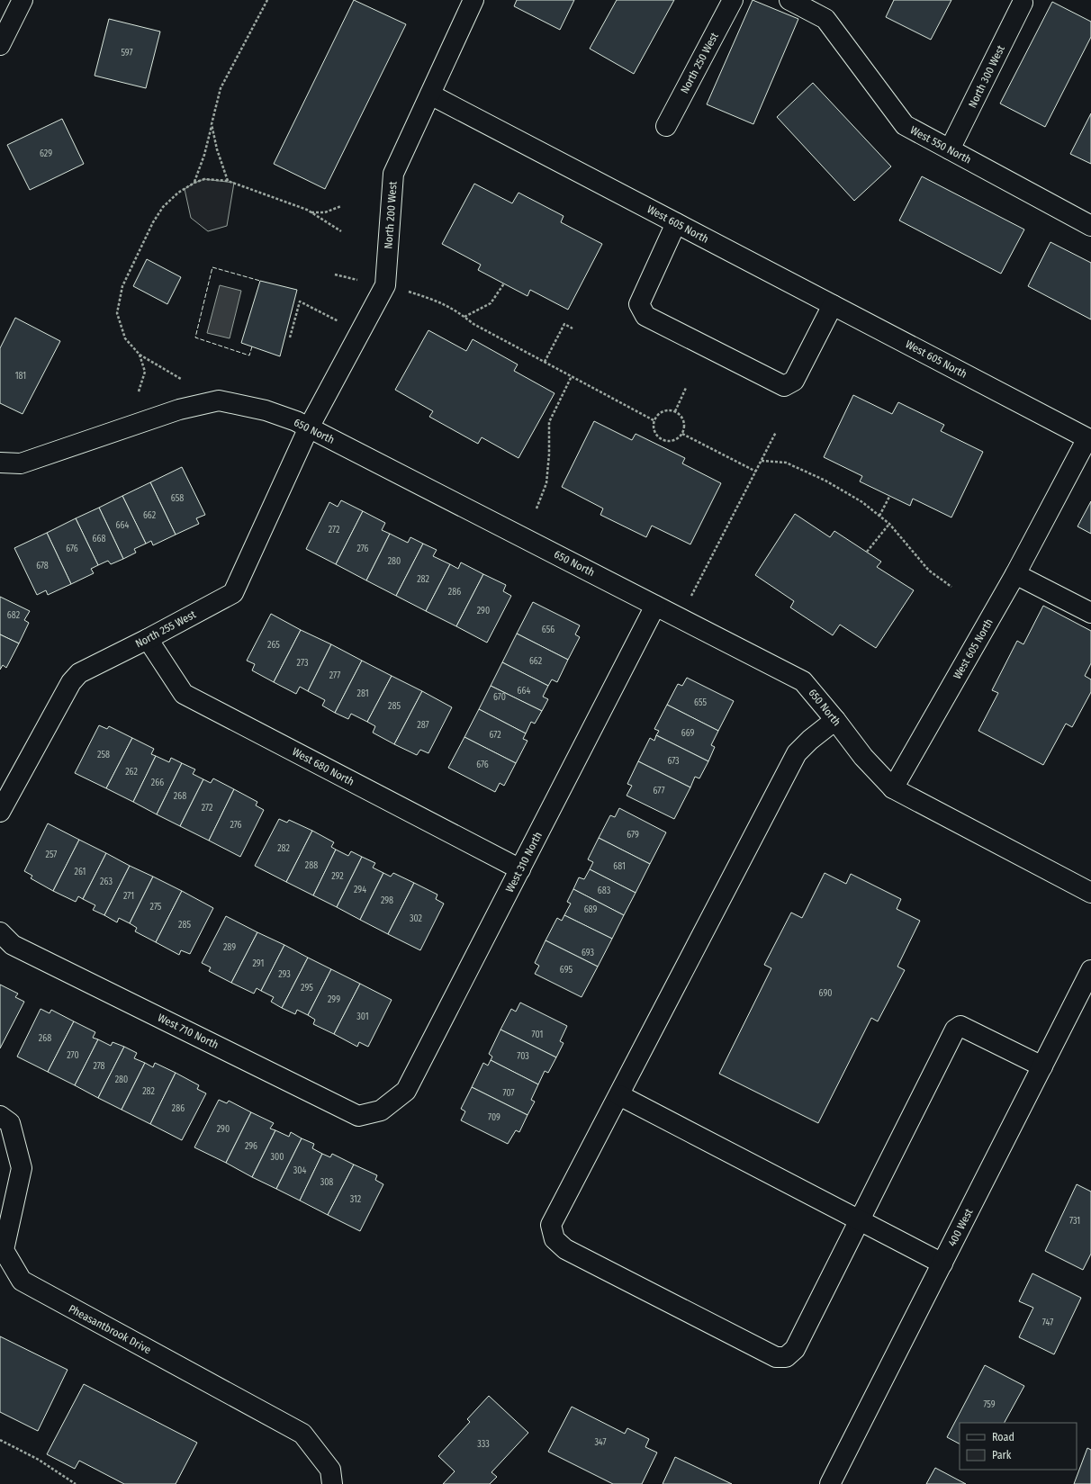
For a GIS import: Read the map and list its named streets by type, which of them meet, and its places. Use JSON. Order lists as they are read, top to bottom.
{
  "streets": {
    "street": [
      "North 250 West",
      "North 300 West",
      "West 550 North",
      "North 200 West",
      "West 605 North",
      "650 North",
      "North 255 West",
      "West 680 North",
      "West 310 North",
      "West 710 North",
      "400 West",
      "Pheasantbrook Drive"
    ]
  },
  "crossings": [
    ["North 300 West", "West 550 North"],
    ["North 200 West", "West 605 North"],
    ["North 200 West", "650 North"],
    ["North 200 West", "North 255 West"],
    ["West 605 North", "650 North"],
    ["650 North", "North 255 West"],
    ["650 North", "West 310 North"],
    ["North 255 West", "West 680 North"],
    ["West 680 North", "West 310 North"],
    ["West 310 North", "West 710 North"]
  ],
  "house_numbers": [
    "597",
    "629",
    "181",
    "658",
    "662",
    "664",
    "272",
    "668",
    "676",
    "276",
    "280",
    "678",
    "282",
    "286",
    "290",
    "682",
    "656",
    "265",
    "662",
    "273",
    "277",
    "664",
    "281",
    "670",
    "655",
    "285",
    "287",
    "669",
    "672",
    "258",
    "673",
    "676",
    "262",
    "266",
    "677",
    "268",
    "272",
    "276",
    "679",
    "282",
    "257",
    "288",
    "681",
    "261",
    "292",
    "263",
    "294",
    "683",
    "271",
    "298",
    "275",
    "689",
    "302",
    "285",
    "289",
    "693",
    "291",
    "695",
    "293",
    "295",
    "690",
    "299",
    "301",
    "701",
    "268",
    "270",
    "703",
    "278",
    "280",
    "282",
    "707",
    "286",
    "709",
    "290",
    "296",
    "300",
    "304",
    "308",
    "312",
    "731",
    "747",
    "759",
    "347",
    "333"
  ],
  "legend": ["Road", "Park"]
}
